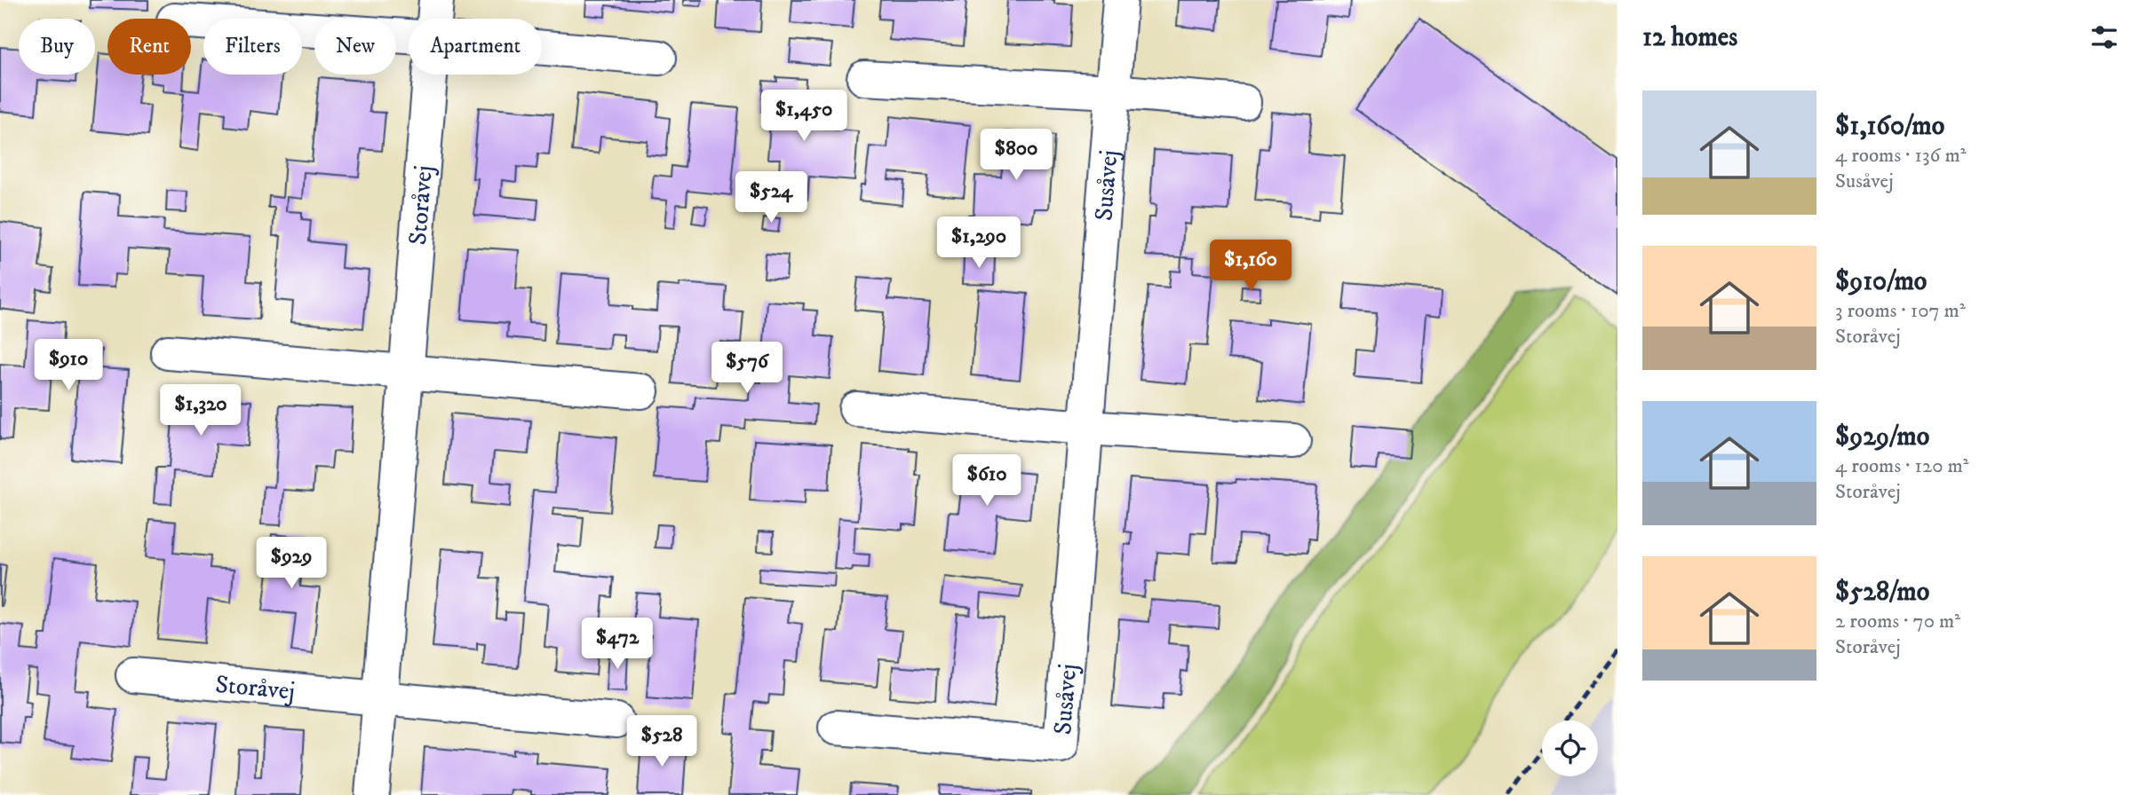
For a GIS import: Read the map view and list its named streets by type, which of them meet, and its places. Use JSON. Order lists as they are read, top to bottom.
{
  "streets": {
    "street": ["Susåvej", "Storåvej"]
  },
  "page": {
    "heading": "12 homes",
    "chip": [
      "Buy",
      "Rent",
      "Filters",
      "New",
      "Apartment"
    ],
    "list": [
      {
        "name": "$1,160/mo",
        "note": "4 rooms · 136 m² · Susåvej"
      },
      {
        "name": "$910/mo",
        "note": "3 rooms · 107 m² · Storåvej"
      },
      {
        "name": "$929/mo",
        "note": "4 rooms · 120 m² · Storåvej"
      },
      {
        "name": "$528/mo",
        "note": "2 rooms · 70 m² · Storåvej"
      }
    ],
    "price": [
      "$1,450",
      "$800",
      "$524",
      "$1,290",
      "$1,160",
      "$910",
      "$576",
      "$1,320",
      "$610",
      "$929",
      "$472",
      "$528"
    ]
  }
}
